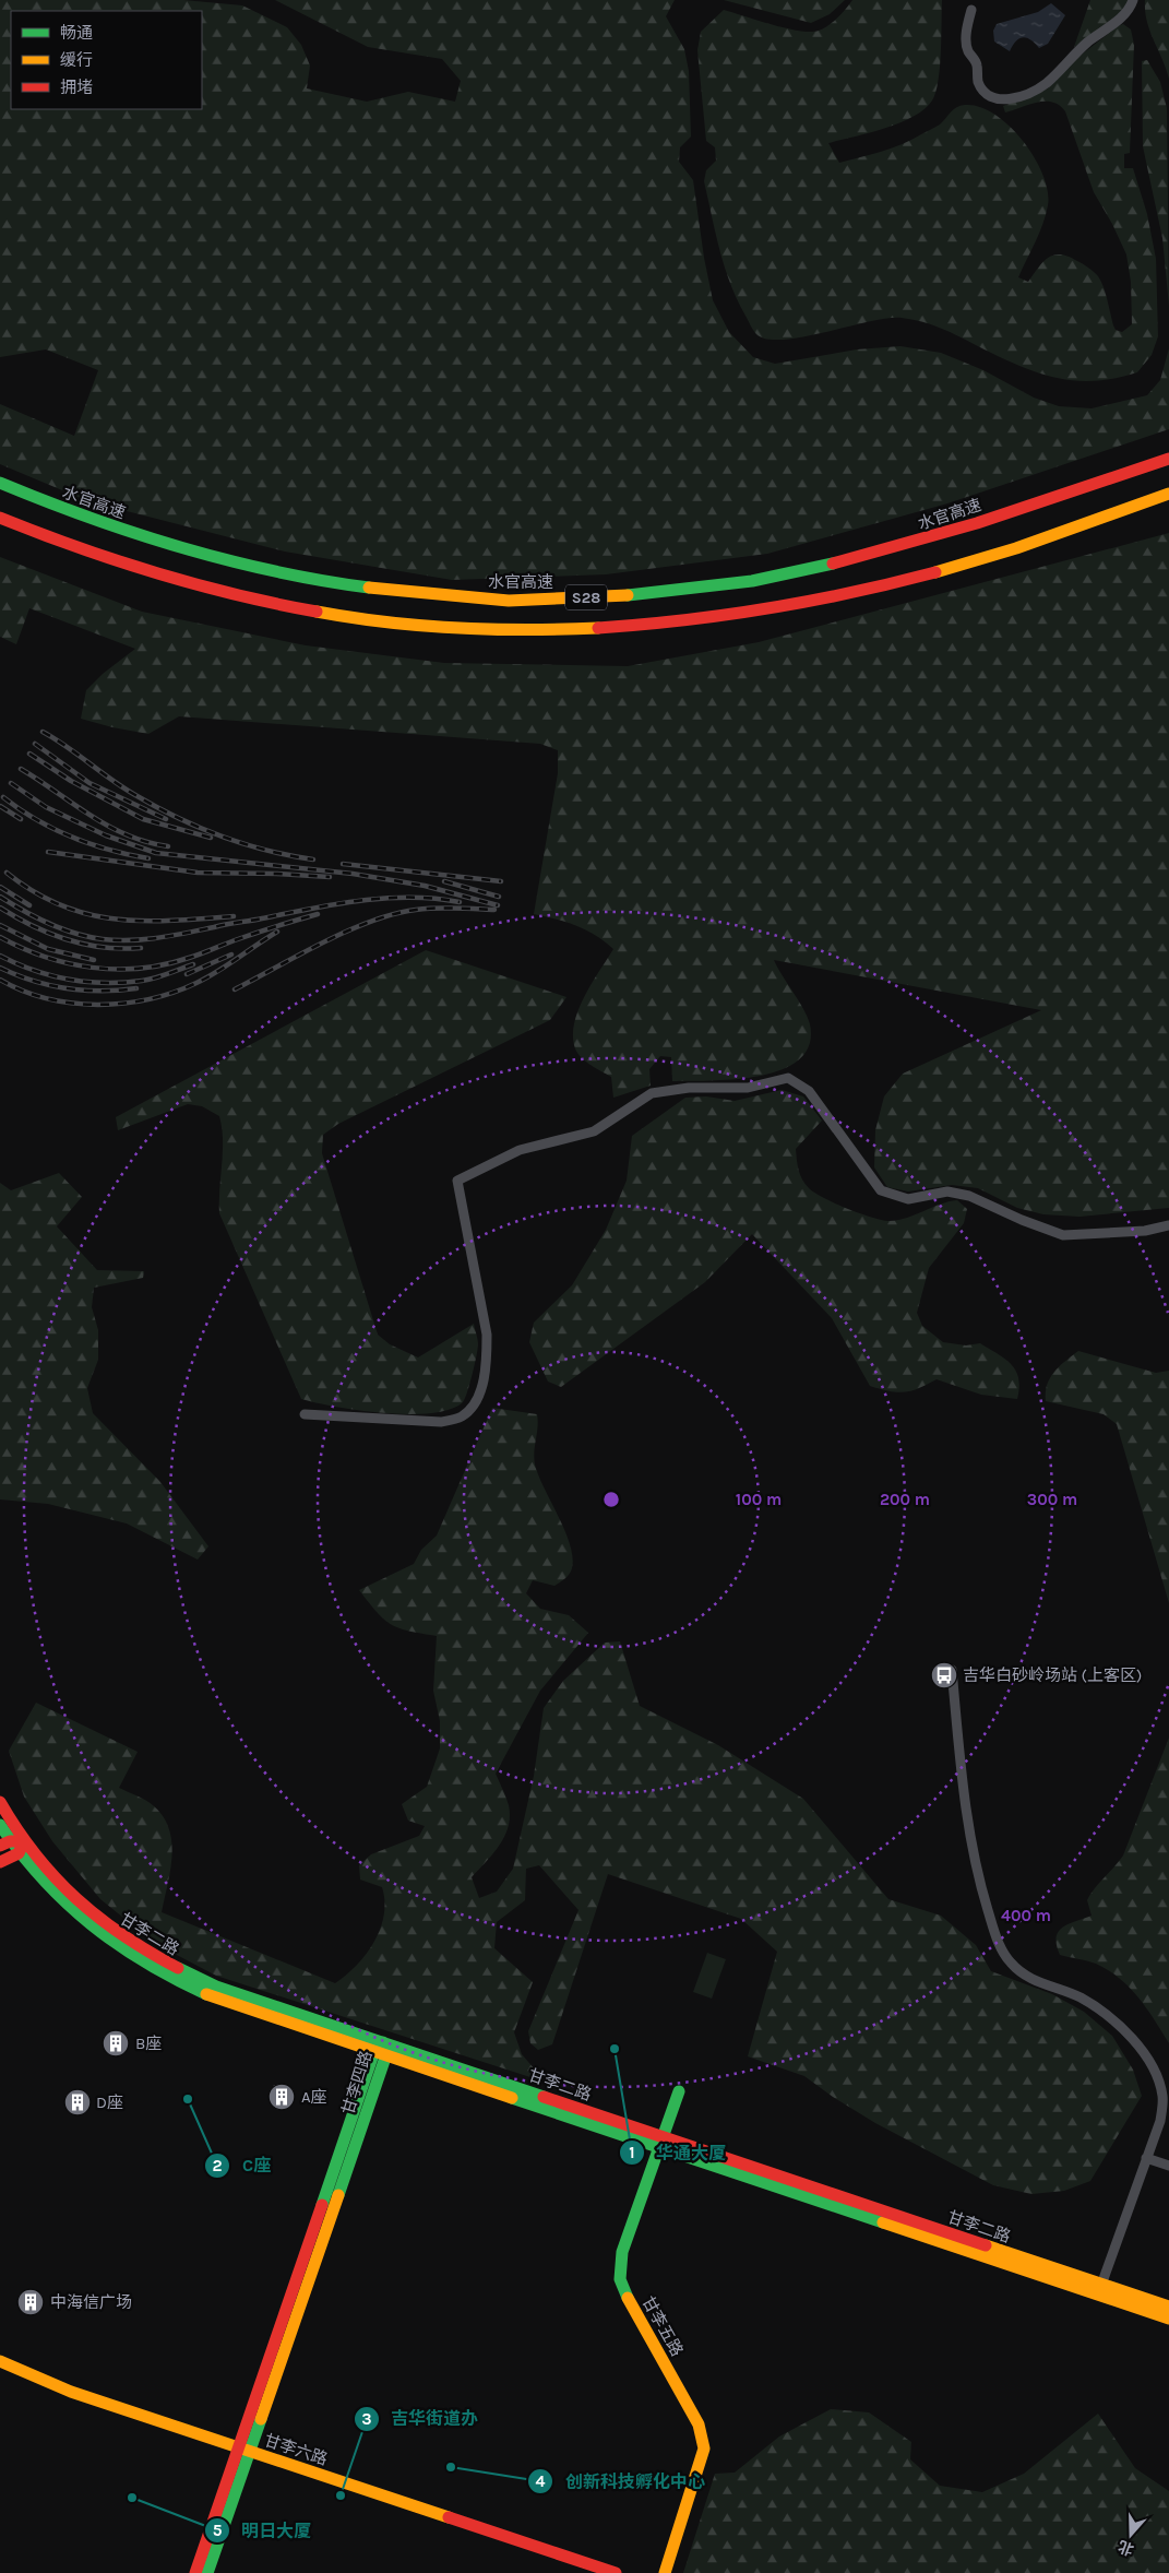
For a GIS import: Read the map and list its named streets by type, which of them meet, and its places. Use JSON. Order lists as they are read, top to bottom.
{
  "streets": {
    "main road": [
      "水官高速",
      "S28",
      "甘李二路",
      "甘李四路",
      "甘李五路",
      "甘李六路"
    ]
  },
  "crossings": [
    ["甘李二路", "甘李四路"],
    ["甘李二路", "甘李五路"],
    ["甘李四路", "甘李六路"]
  ],
  "places": {
    "bus stop": ["吉华白砂岭场站 (上客区)"],
    "building": [
      "B座",
      "A座",
      "D座",
      "中海信广场"
    ],
    "other": [
      "华通大厦",
      "C座",
      "创新科技孵化中心",
      "吉华街道办",
      "明日大厦"
    ]
  },
  "legend": ["畅通", "缓行", "拥堵"],
  "north": "bottom",
  "rings": [
    "100 m",
    "200 m",
    "300 m",
    "400 m"
  ]
}
